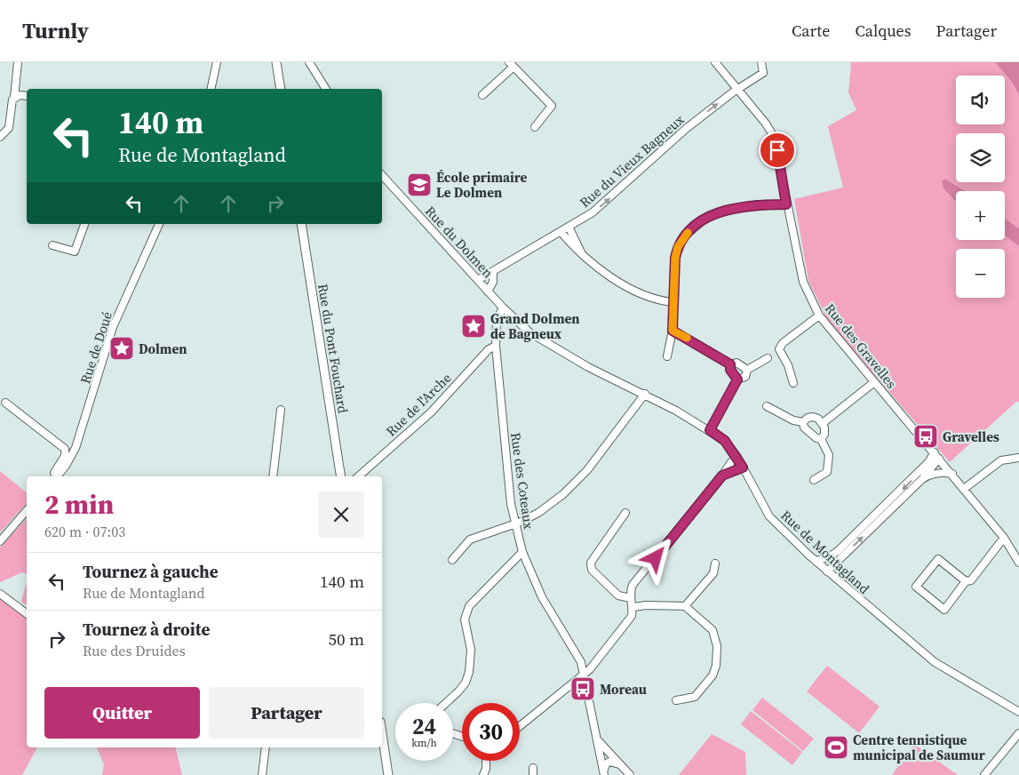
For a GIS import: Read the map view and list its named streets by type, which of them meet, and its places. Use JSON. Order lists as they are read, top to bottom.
{
  "streets": {
    "main road": ["Rue du Pont Fouchard"],
    "street": [
      "Rue du Vieux Bagneux",
      "Rue du Dolmen",
      "Rue des Gravelles",
      "Rue de Doué",
      "Rue de l'Arche",
      "Rue des Coteaux",
      "Rue de Montagland"
    ]
  },
  "crossings": [
    ["Rue du Vieux Bagneux", "Rue du Dolmen"],
    ["Rue du Vieux Bagneux", "Rue des Gravelles"],
    ["Rue du Dolmen", "Rue des Coteaux"],
    ["Rue du Dolmen", "Rue de Montagland"],
    ["Rue de l'Arche", "Rue des Coteaux"],
    ["Rue des Coteaux", "Rue de Montagland"]
  ],
  "one_way": ["Rue du Vieux Bagneux"],
  "places": {
    "school or university": ["École primaire Le Dolmen"],
    "place": ["Grand Dolmen de Bagneux", "Dolmen"],
    "bus stop": ["Gravelles", "Moreau"],
    "sports": ["Centre tennistique municipal de Saumur"]
  },
  "page": {
    "header": "Turnly",
    "nav": ["Carte", "Calques", "Partager"],
    "map_buttons": ["+", "−"],
    "turn": ["140 m", "Rue de Montagland"],
    "heading": ["2 min", "620 m · 07:03"],
    "list": [
      {
        "name": "Tournez à gauche",
        "note": "Rue de Montagland",
        "value": "140 m"
      },
      {
        "name": "Tournez à droite",
        "note": "Rue des Druides",
        "value": "50 m"
      }
    ],
    "buttons": ["Quitter", "Partager"],
    "speed": "24 km/h",
    "limit": "30"
  }
}
